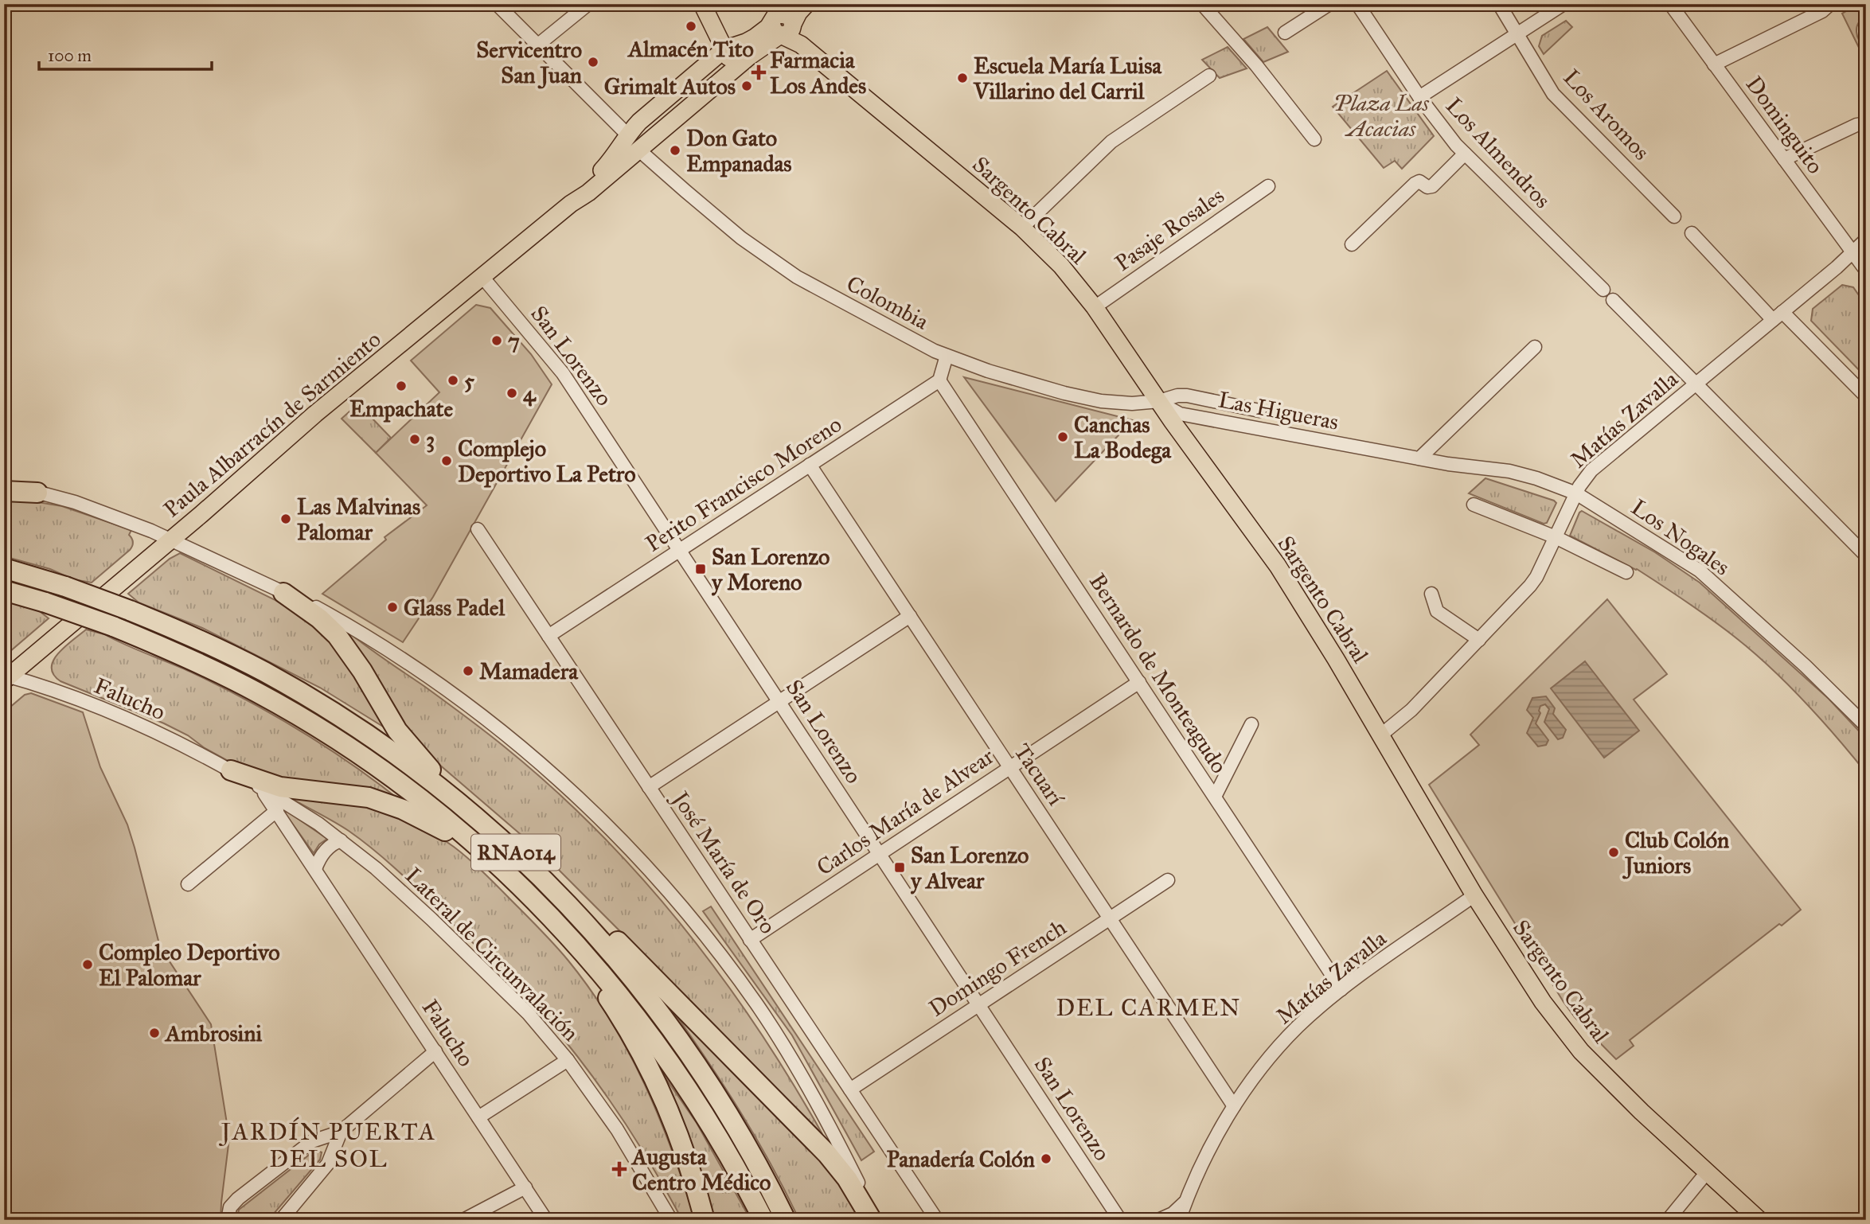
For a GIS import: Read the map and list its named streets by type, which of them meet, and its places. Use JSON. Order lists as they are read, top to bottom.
{
  "streets": {
    "highway": ["RNA014"],
    "main road": ["Sargento Cabral", "Paula Albarracín de Sarmiento"],
    "street": [
      "Los Aromos",
      "Dominguito",
      "Los Almendros",
      "Pasaje Rosales",
      "Colombia",
      "San Lorenzo",
      "Las Higueras",
      "Matías Zavalla",
      "Perito Francisco Moreno",
      "Los Nogales",
      "Bernardo de Monteagudo",
      "Falucho",
      "Tacuarí",
      "Carlos María de Alvear",
      "José María de Oro",
      "Lateral de Circunvalación",
      "Domingo French"
    ]
  },
  "crossings": [
    ["Dominguito", "Matías Zavalla"],
    ["Sargento Cabral", "Pasaje Rosales"],
    ["Sargento Cabral", "Colombia"],
    ["Sargento Cabral", "Las Higueras"],
    ["Sargento Cabral", "Matías Zavalla"],
    ["Sargento Cabral", "Paula Albarracín de Sarmiento"],
    ["Colombia", "Las Higueras"],
    ["Colombia", "Paula Albarracín de Sarmiento"],
    ["San Lorenzo", "Paula Albarracín de Sarmiento"],
    ["San Lorenzo", "Perito Francisco Moreno"],
    ["San Lorenzo", "Carlos María de Alvear"],
    ["San Lorenzo", "Domingo French"],
    ["Las Higueras", "Los Nogales"],
    ["Matías Zavalla", "Los Nogales"],
    ["Matías Zavalla", "Bernardo de Monteagudo"],
    ["Matías Zavalla", "Tacuarí"],
    ["Paula Albarracín de Sarmiento", "Falucho"],
    ["Perito Francisco Moreno", "Bernardo de Monteagudo"],
    ["Perito Francisco Moreno", "Tacuarí"],
    ["Perito Francisco Moreno", "José María de Oro"],
    ["Bernardo de Monteagudo", "Carlos María de Alvear"],
    ["Falucho", "Lateral de Circunvalación"],
    ["Tacuarí", "Carlos María de Alvear"],
    ["Tacuarí", "Domingo French"],
    ["Carlos María de Alvear", "José María de Oro"],
    ["José María de Oro", "Domingo French"]
  ],
  "districts": ["DEL CARMEN", "JARDÍN PUERTA DEL SOL"],
  "parks": ["Plaza Las Acacias"],
  "places": {
    "other": [
      "Almacén Tito",
      "Servicentro San Juan",
      "Escuela María Luisa Villarino del Carril",
      "Grimalt Autos",
      "Don Gato Empanadas",
      "7",
      "5",
      "Empachate",
      "4",
      "Canchas La Bodega",
      "3",
      "Complejo Deportivo La Petro",
      "Las Malvinas Palomar",
      "Glass Padel",
      "Mamadera",
      "Club Colón Juniors",
      "Compleo Deportivo El Palomar",
      "Ambrosini",
      "Panadería Colón"
    ],
    "health": ["Farmacia Los Andes", "Augusta Centro Médico"],
    "transit": ["San Lorenzo y Moreno", "San Lorenzo y Alvear"]
  },
  "scale_bar": "100 m"
}
